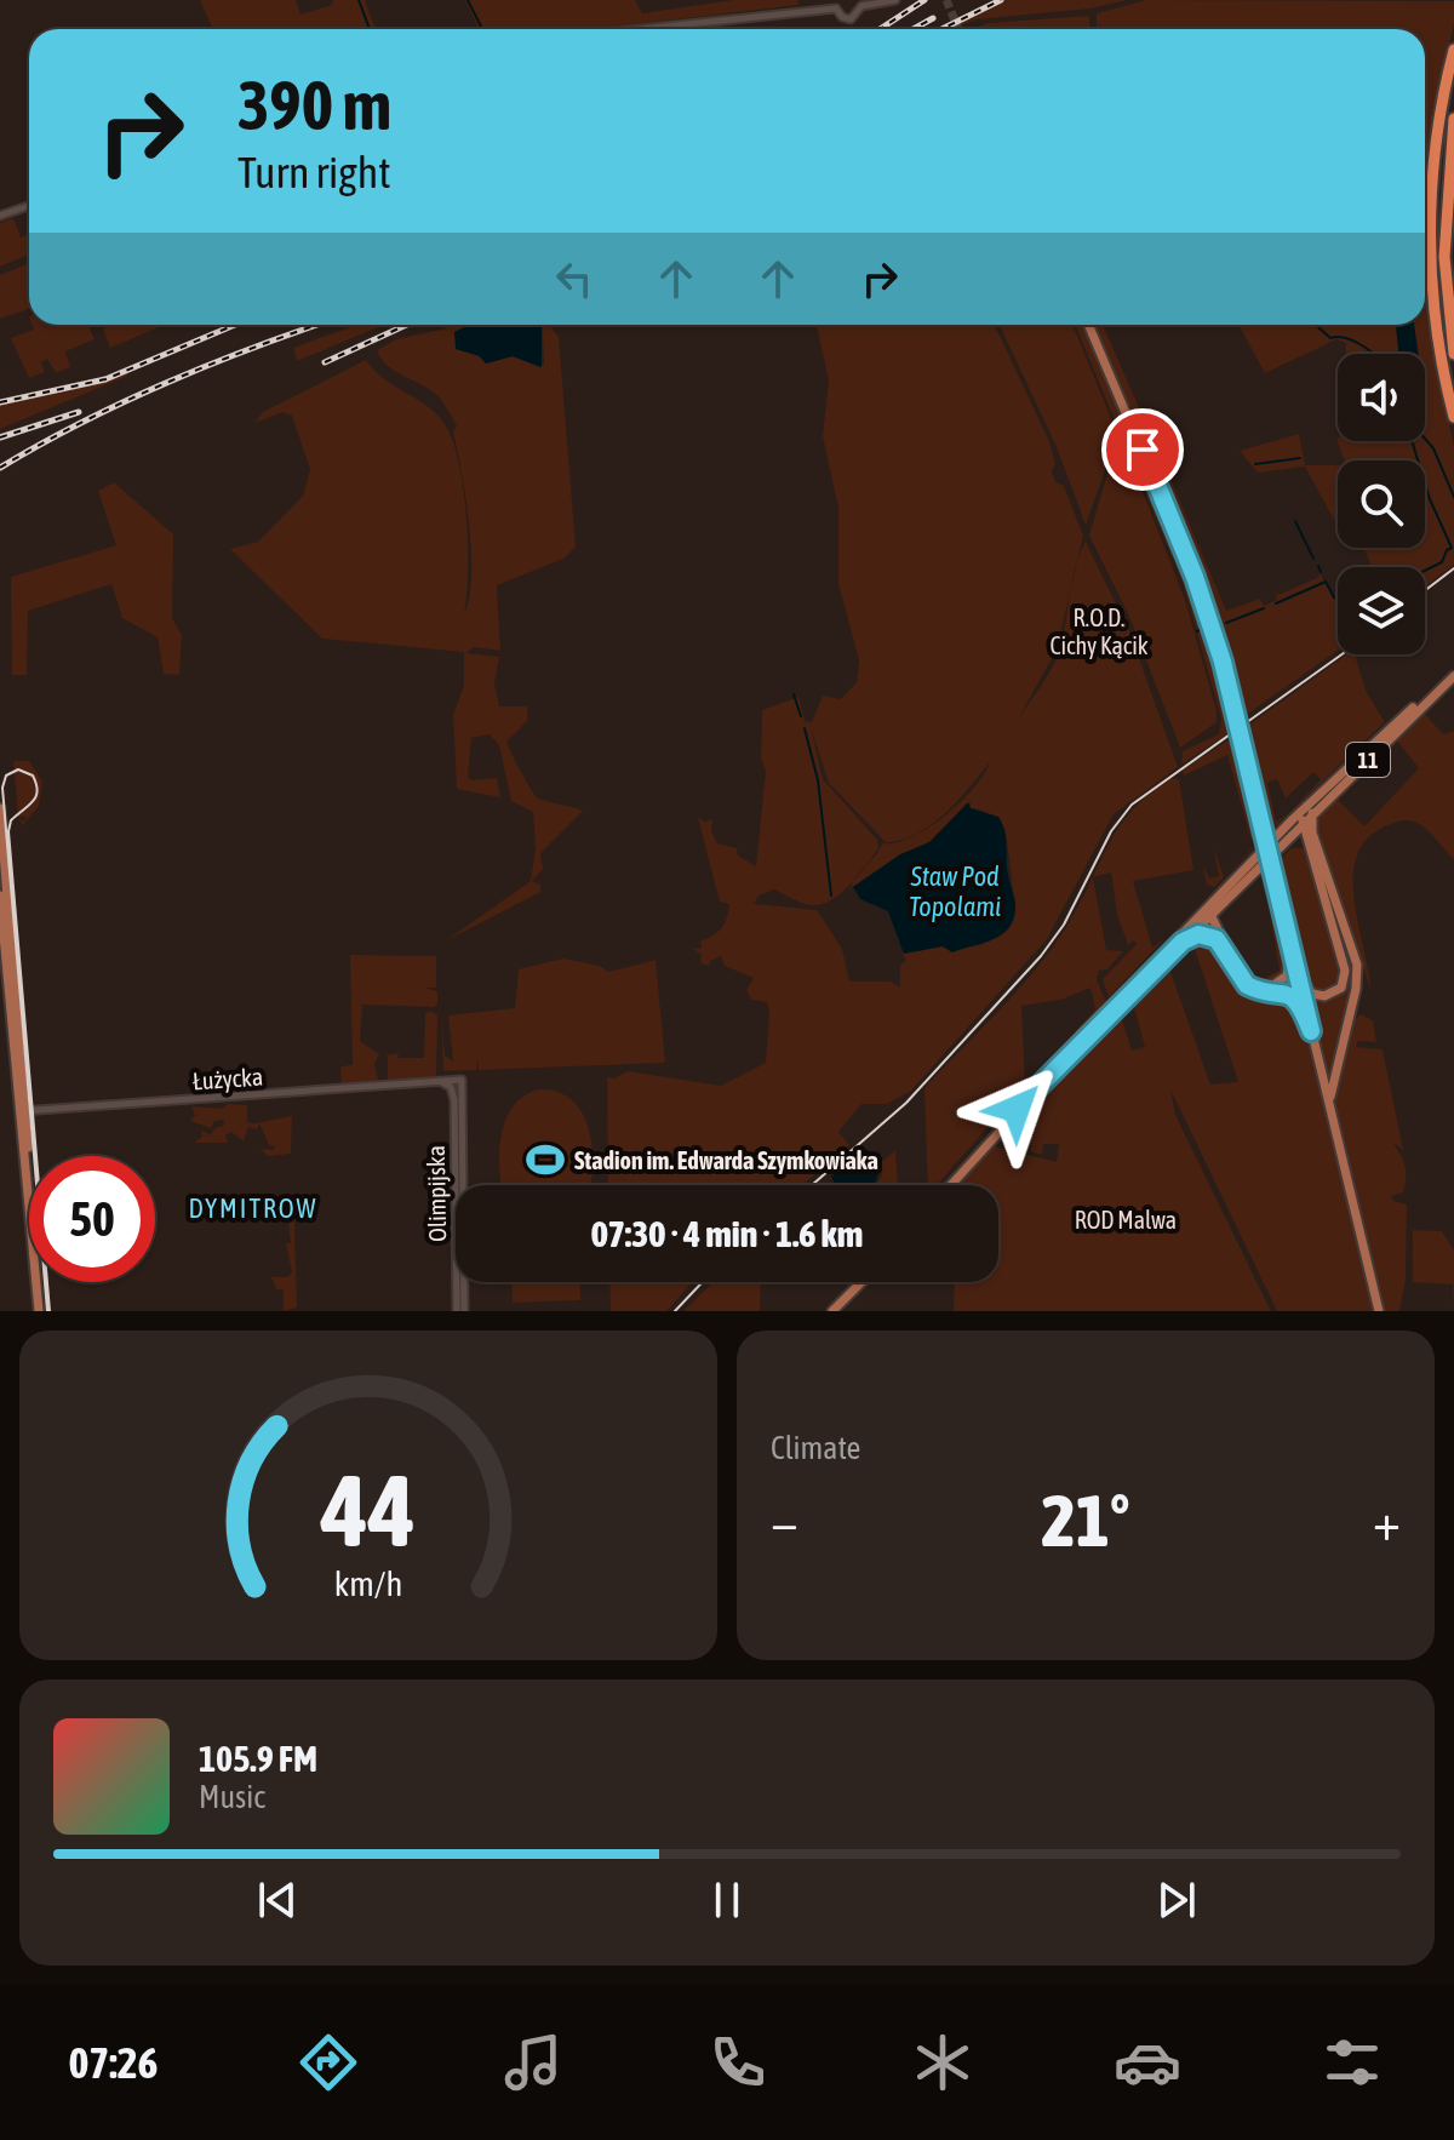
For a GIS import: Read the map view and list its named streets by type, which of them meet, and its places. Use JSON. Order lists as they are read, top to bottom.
{
  "streets": {
    "main road": ["11"],
    "street": ["Łużycka", "Olimpijska"]
  },
  "crossings": [
    ["Łużycka", "Olimpijska"]
  ],
  "districts": ["DYMITROW"],
  "water": ["Staw Pod Topolami"],
  "parks": ["R.O.D. Cichy Kącik", "ROD Malwa"],
  "places": {
    "sports": ["Stadion im. Edwarda Szymkowiaka"]
  },
  "page": {
    "turn": ["390 m", "Turn right"],
    "limit": "50",
    "trip": "07:30 · 4 min · 1.6 km",
    "tile": "Climate",
    "heat": ["−", "21°", "+"],
    "song": ["105.9 FM", "Music"],
    "tabs": "07:26",
    "gauge": ["44", "km/h"]
  }
}
